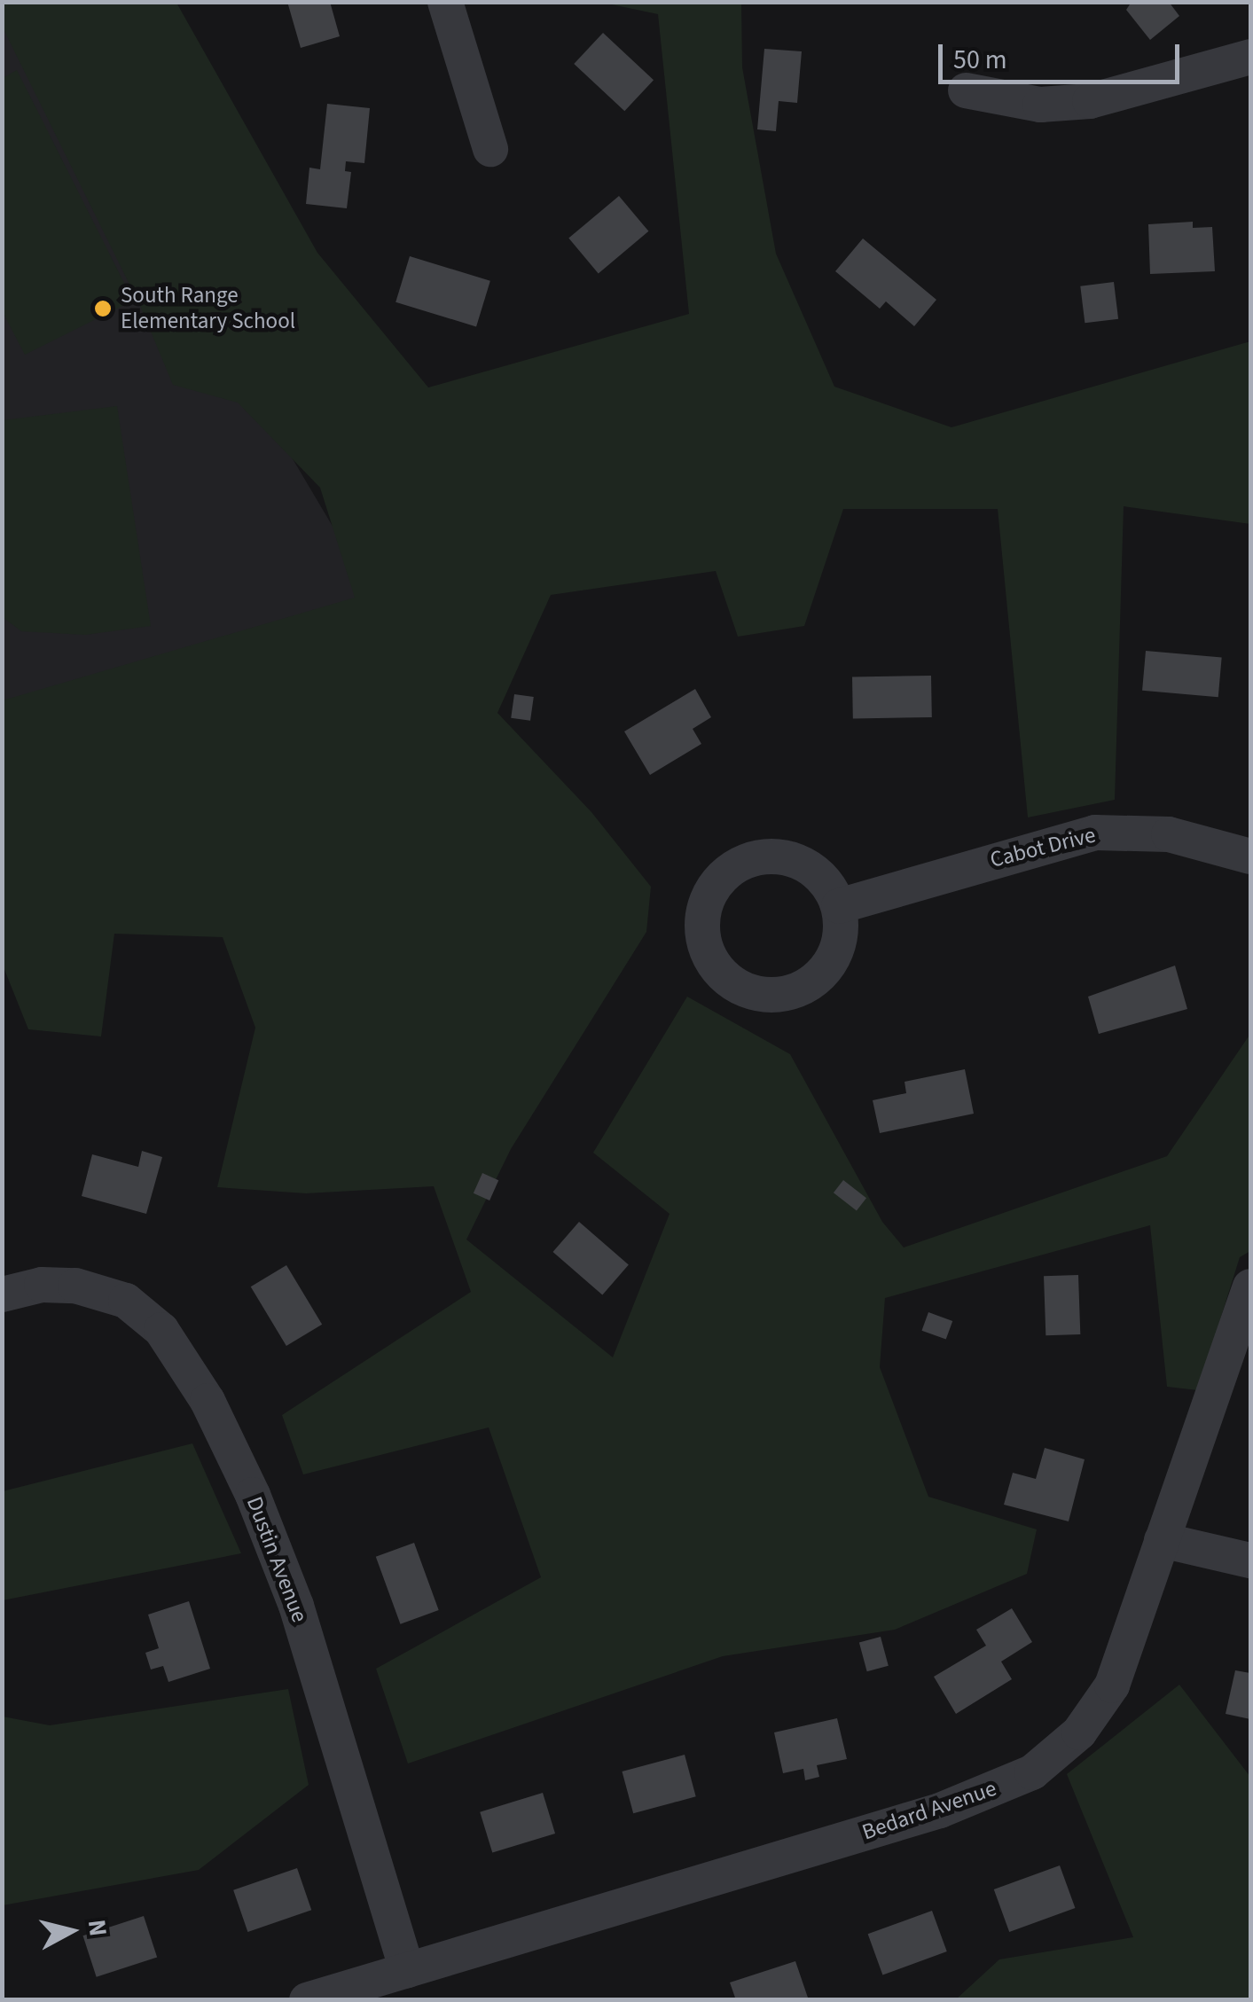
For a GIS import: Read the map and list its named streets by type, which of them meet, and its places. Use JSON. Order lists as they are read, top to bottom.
{
  "streets": {
    "street": ["Cabot Drive", "Dustin Avenue", "Bedard Avenue"]
  },
  "crossings": [
    ["Dustin Avenue", "Bedard Avenue"]
  ],
  "places": ["South Range Elementary School"],
  "scale_bar": "50 m",
  "north": "right"
}
